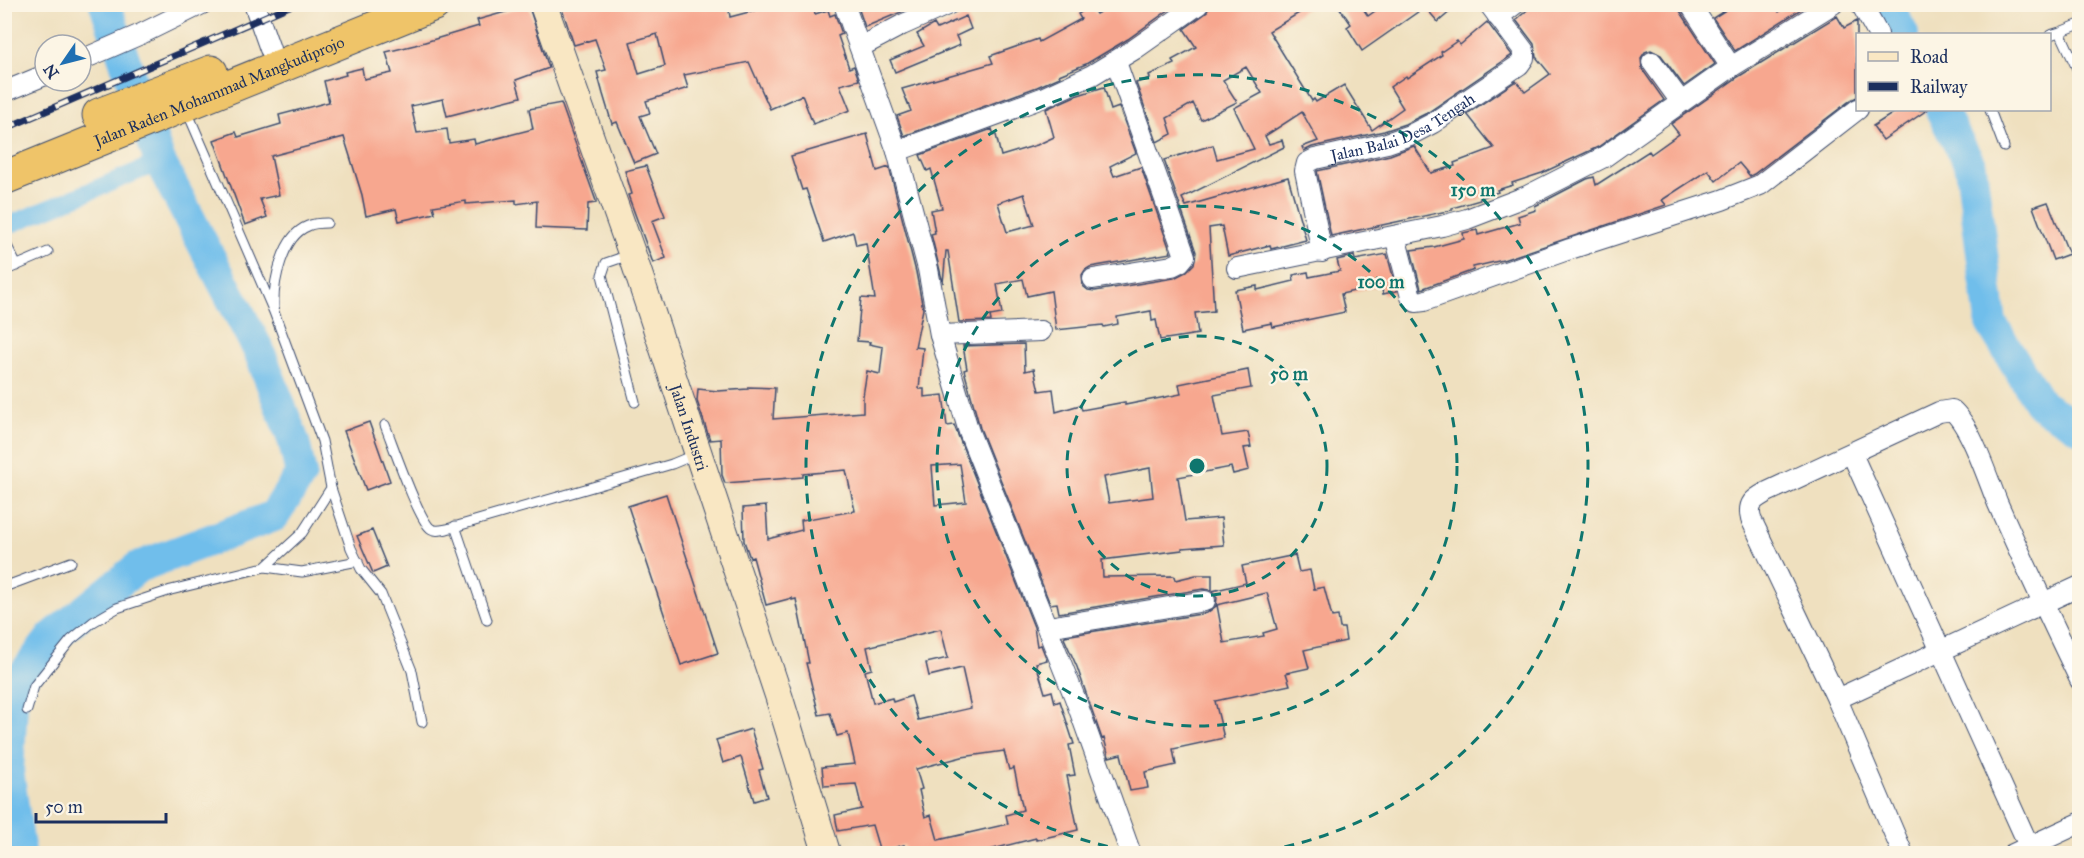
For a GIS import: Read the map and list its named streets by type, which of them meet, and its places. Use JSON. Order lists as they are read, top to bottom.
{
  "streets": {
    "highway": ["Jalan Raden Mohammad Mangkudiprojo"],
    "street": ["Jalan Balai Desa Tengah", "Jalan Industri"]
  },
  "legend": ["Road", "Railway"],
  "scale_bar": "50 m",
  "north": "bottom left",
  "rings": ["150 m", "100 m", "50 m"]
}
